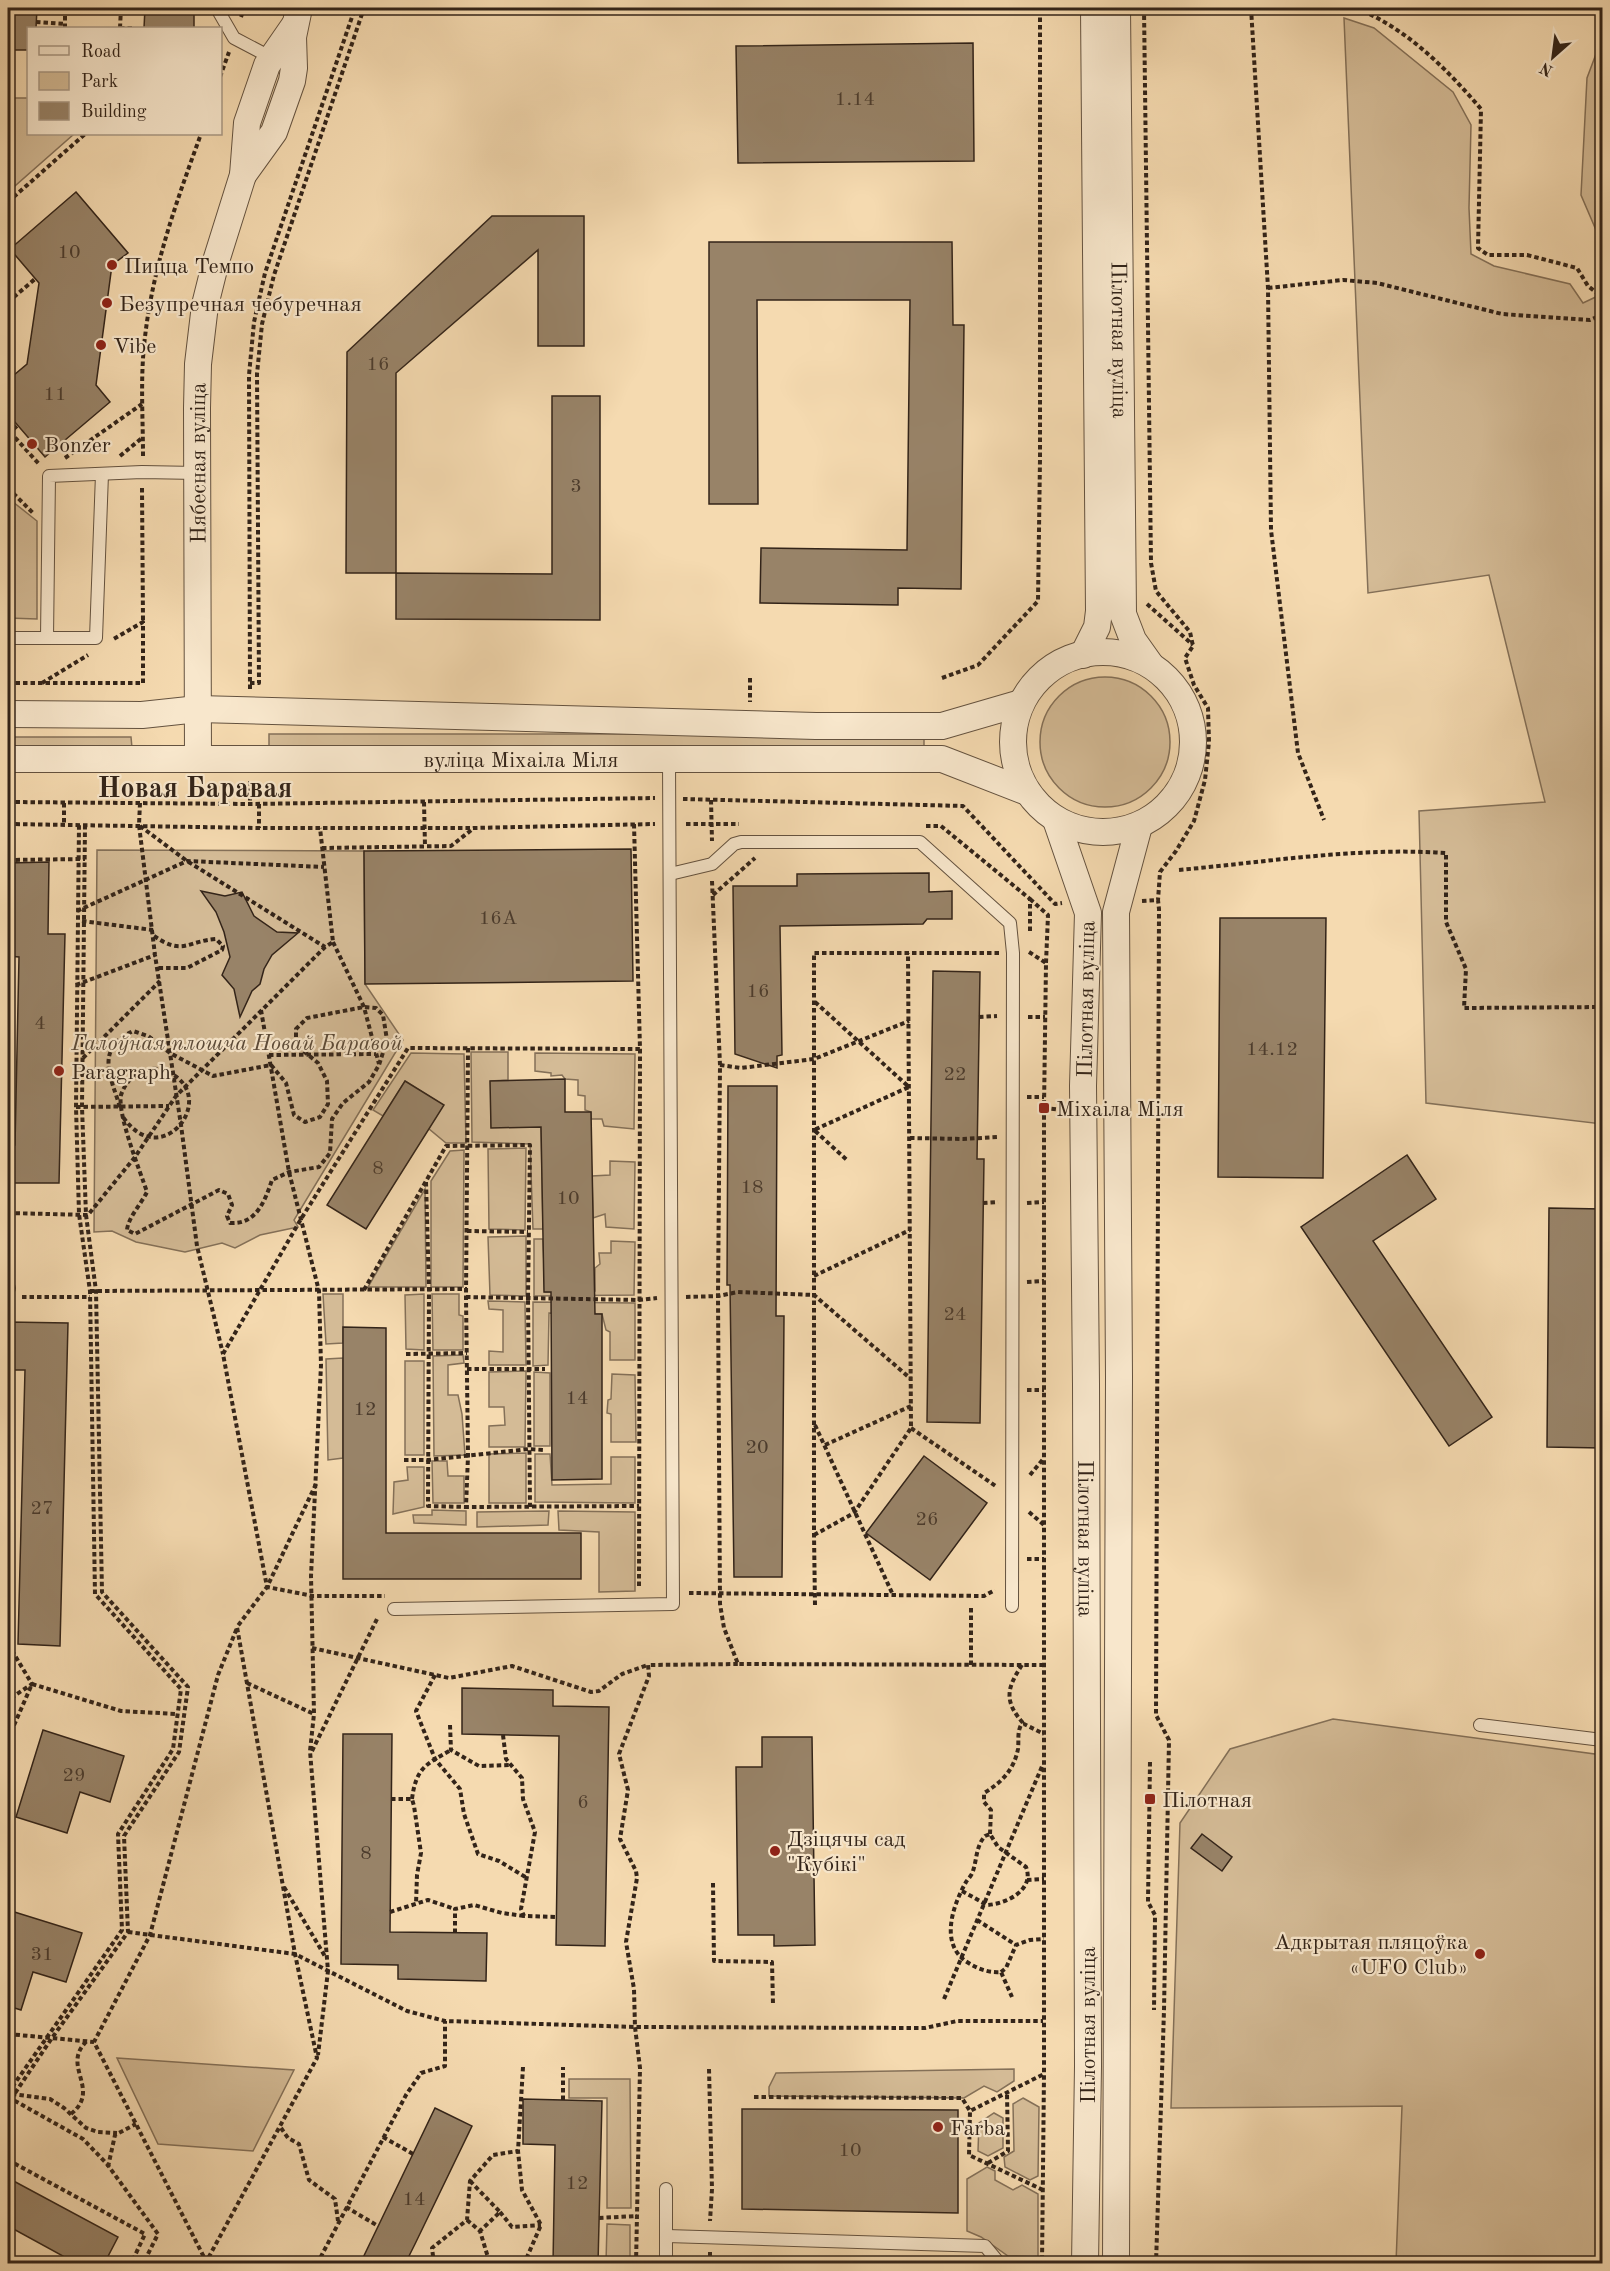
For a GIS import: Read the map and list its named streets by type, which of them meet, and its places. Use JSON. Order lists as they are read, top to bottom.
{
  "streets": {
    "street": ["Пілотная вуліца", "Нябесная вуліца", "вуліца Міхаіла Міля"]
  },
  "crossings": [
    ["Пілотная вуліца", "вуліца Міхаіла Міля"],
    ["Нябесная вуліца", "вуліца Міхаіла Міля"]
  ],
  "districts": ["Новая Баравая"],
  "parks": ["Галоўная плошча Новай Баравой"],
  "places": {
    "other": [
      "Пицца Темпо",
      "Безупречная чебуречная",
      "Vibe",
      "Bonzer",
      "Paragraph",
      "Дзіцячы сад \"Кубікі\"",
      "Адкрытая пляцоўка «UFO Club»",
      "Farba"
    ],
    "transit": ["Міхаіла Міля", "Пілотная"]
  },
  "house_numbers": [
    "1.14",
    "10",
    "16",
    "11",
    "3",
    "16А",
    "16",
    "4",
    "14.12",
    "22",
    "8",
    "18",
    "10",
    "24",
    "14",
    "12",
    "20",
    "27",
    "26",
    "29",
    "6",
    "8",
    "31",
    "10",
    "12",
    "14"
  ],
  "legend": ["Road", "Park", "Building"],
  "north": "bottom left"
}
